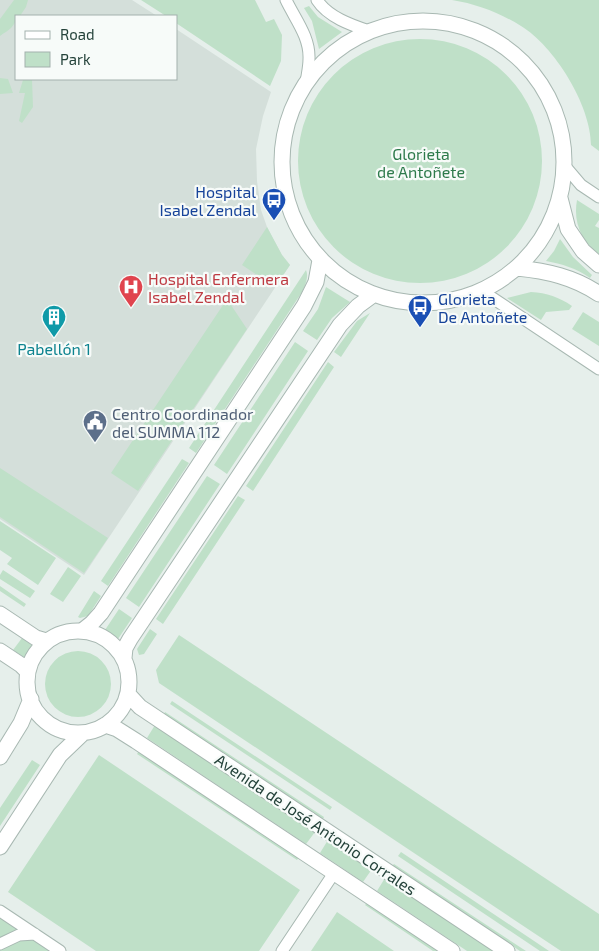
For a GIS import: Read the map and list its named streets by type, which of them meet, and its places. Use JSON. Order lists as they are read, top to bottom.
{
  "streets": {
    "street": ["Avenida de José Antonio Corrales"]
  },
  "parks": ["Glorieta de Antoñete"],
  "places": {
    "bus stop": ["Hospital Isabel Zendal", "Glorieta De Antoñete"],
    "hospital": ["Hospital Enfermera Isabel Zendal"],
    "building": ["Pabellón 1"],
    "public building": ["Centro Coordinador del SUMMA 112"]
  },
  "legend": ["Road", "Park"]
}
